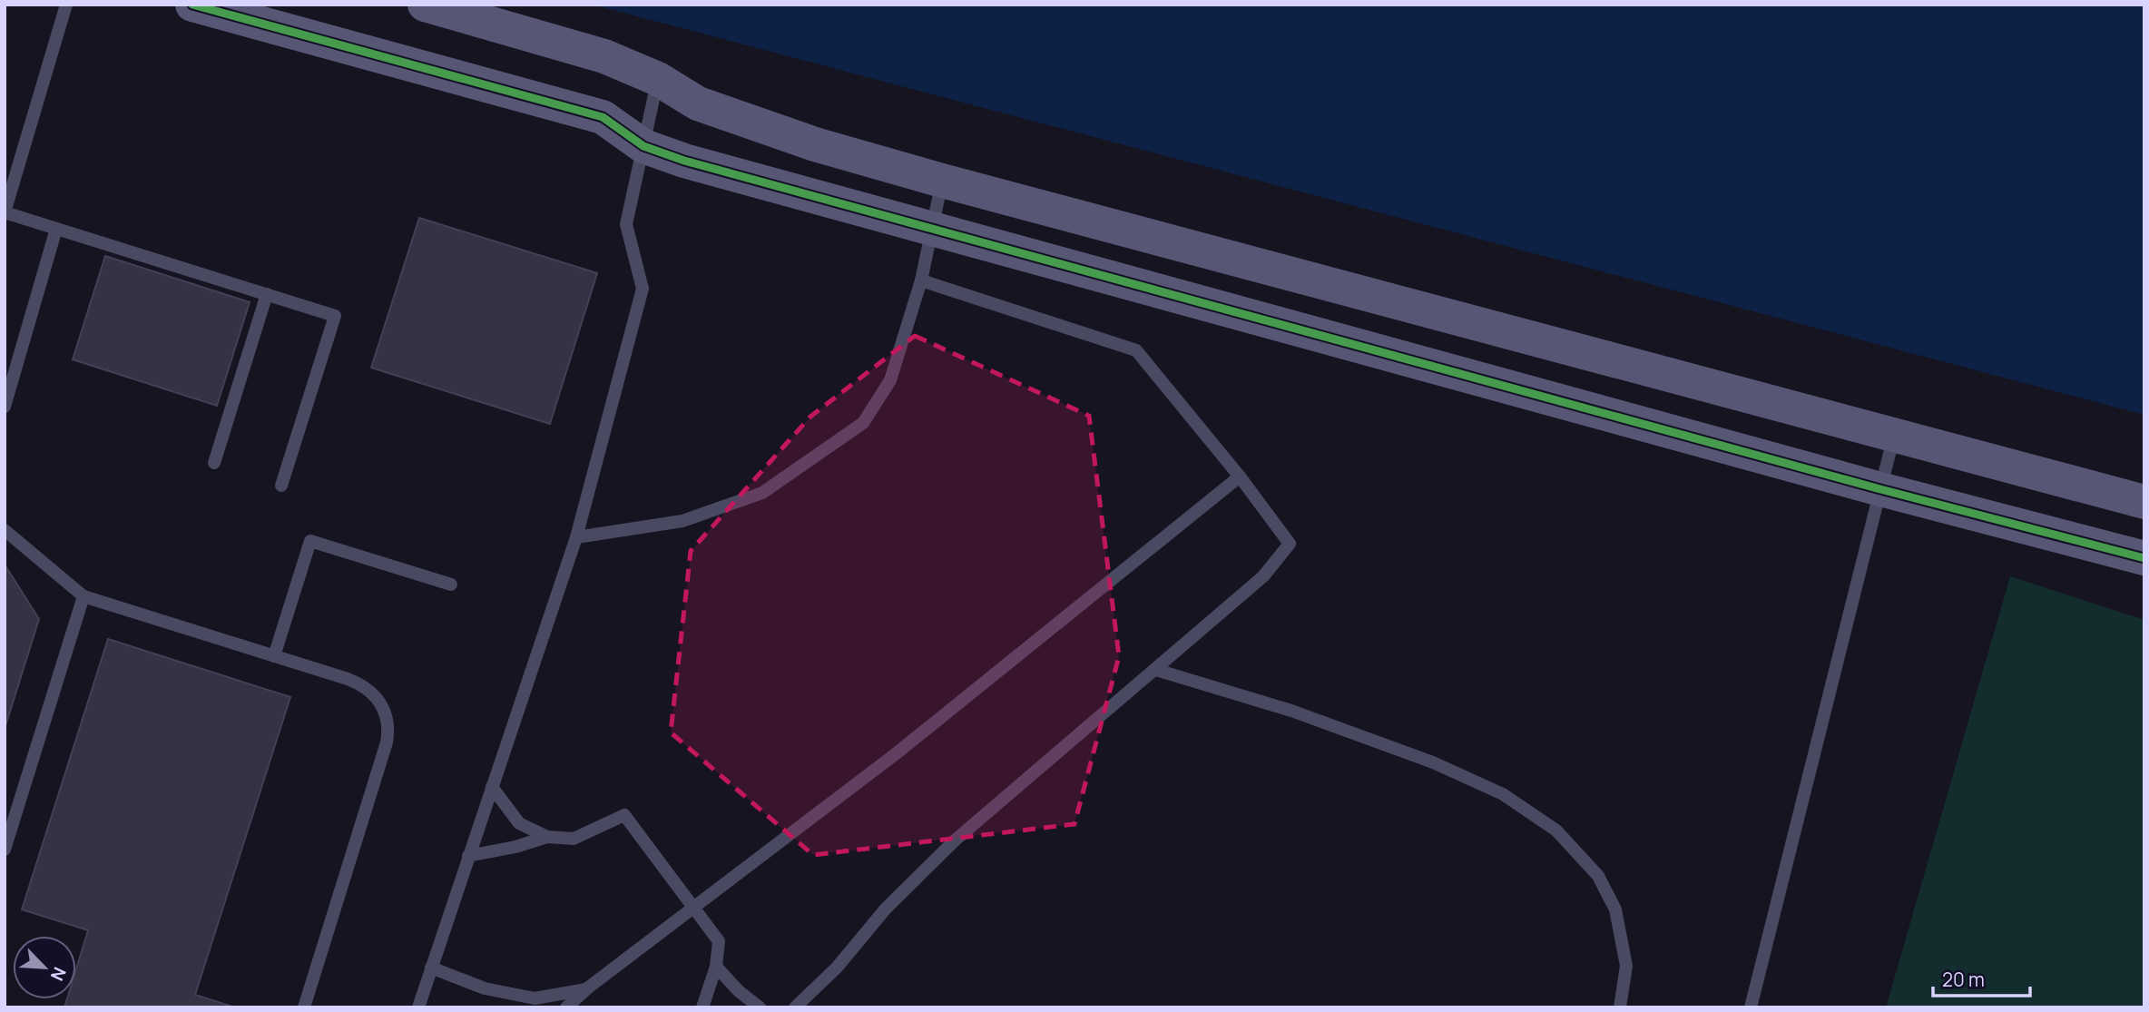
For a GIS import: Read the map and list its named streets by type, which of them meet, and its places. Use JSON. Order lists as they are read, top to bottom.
{
  "scale_bar": "20 m",
  "north": "bottom right"
}
